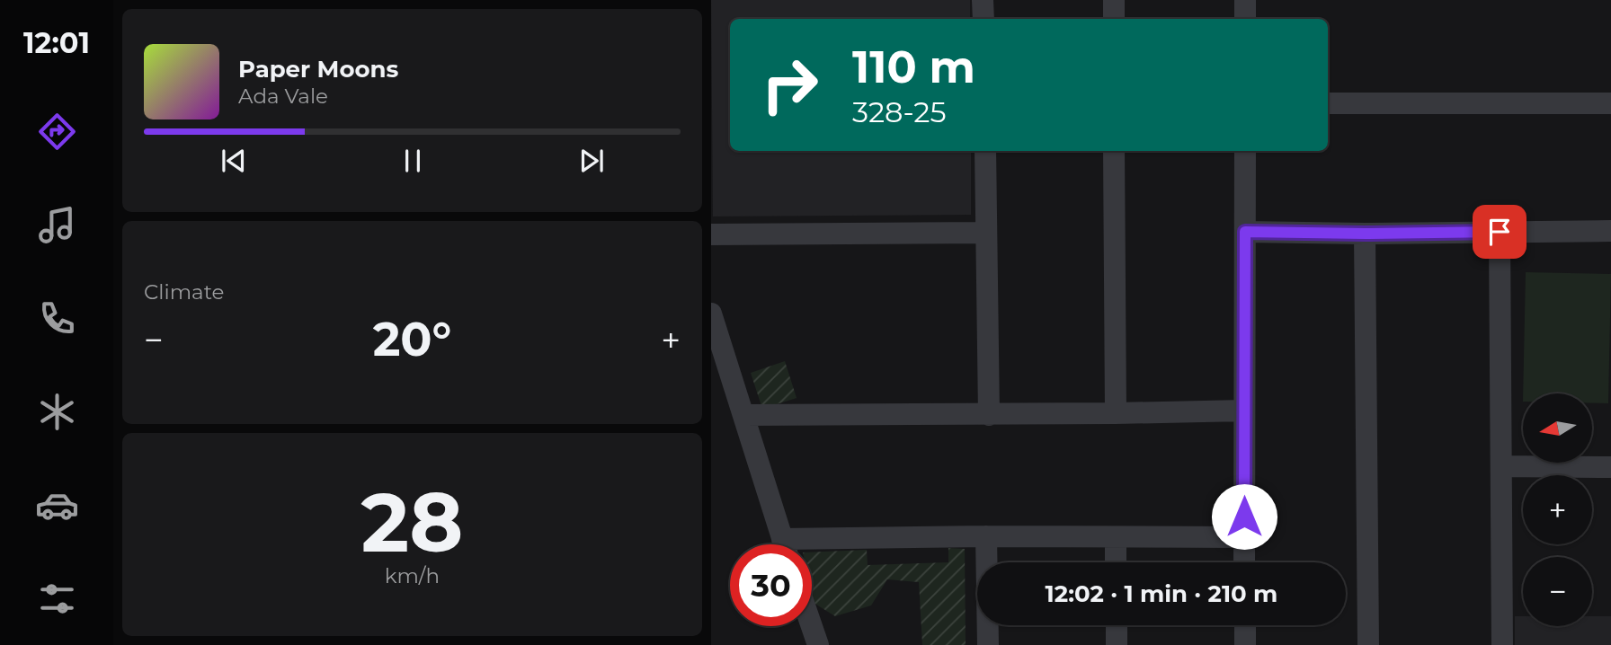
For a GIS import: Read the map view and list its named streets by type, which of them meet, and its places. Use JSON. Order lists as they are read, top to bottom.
{
  "north": "left",
  "page": {
    "tabs": "12:01",
    "turn": ["110 m", "328-25"],
    "song": ["Paper Moons", "Ada Vale"],
    "tile": [
      "Climate",
      ["28", "km/h"]
    ],
    "heat": ["−", "20°", "+"],
    "map_buttons": ["+", "−"],
    "limit": "30",
    "trip": "12:02 · 1 min · 210 m"
  }
}
